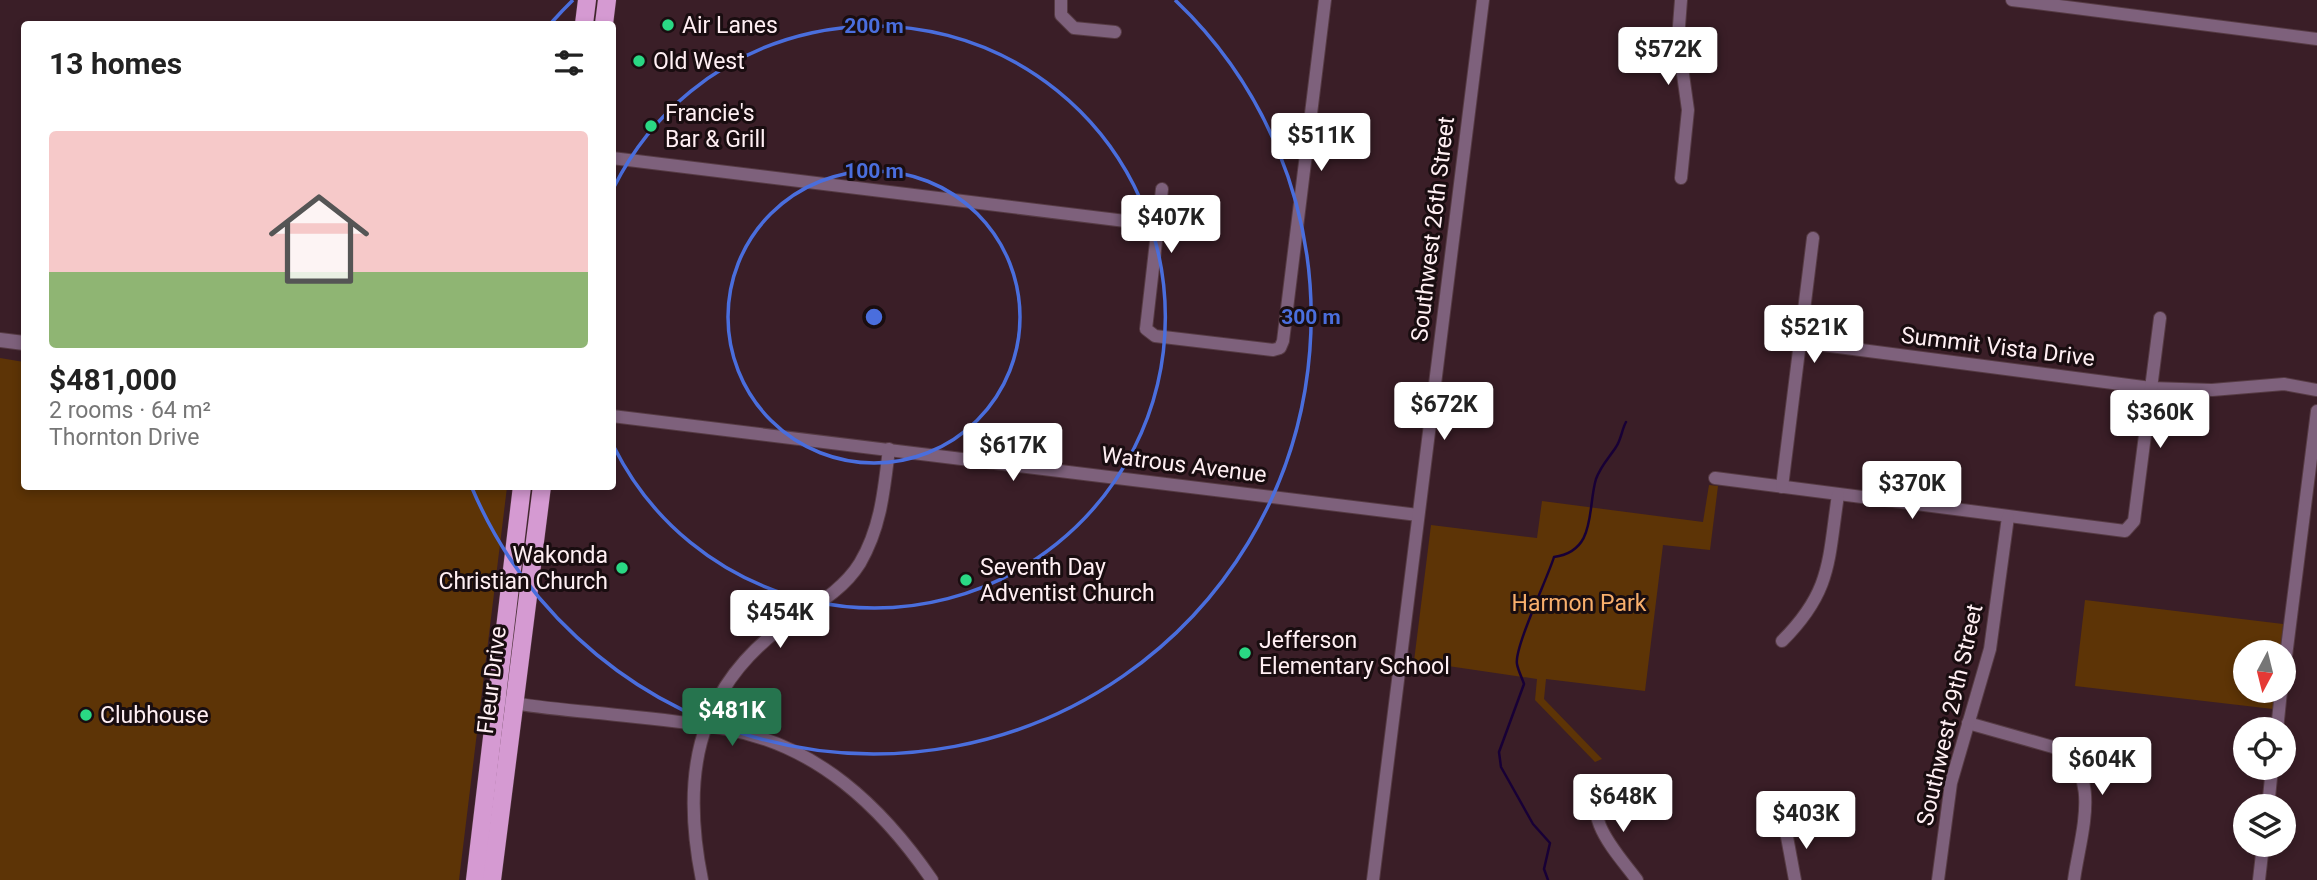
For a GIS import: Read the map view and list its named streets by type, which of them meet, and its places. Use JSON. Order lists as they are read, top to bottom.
{
  "streets": {
    "main road": ["Fleur Drive"],
    "street": [
      "Southwest 26th Street",
      "Summit Vista Drive",
      "Watrous Avenue",
      "Southwest 29th Street"
    ]
  },
  "crossings": [
    ["Southwest 26th Street", "Watrous Avenue"]
  ],
  "parks": ["Harmon Park"],
  "places": [
    "Air Lanes",
    "Old West",
    "Francie's Bar & Grill",
    "Wakonda Christian Church",
    "Seventh Day Adventist Church",
    "Jefferson Elementary School",
    "Clubhouse"
  ],
  "north": "bottom",
  "page": {
    "heading": "13 homes",
    "price": [
      "$572K",
      "$511K",
      "$407K",
      "$521K",
      "$672K",
      "$360K",
      "$617K",
      "$370K",
      "$454K",
      "$481K",
      "$604K",
      "$648K",
      "$403K"
    ],
    "list": [
      {
        "name": "$481,000",
        "note": "2 rooms · 64 m² · Thornton Drive"
      }
    ]
  },
  "rings": ["200 m", "100 m", "300 m"]
}
